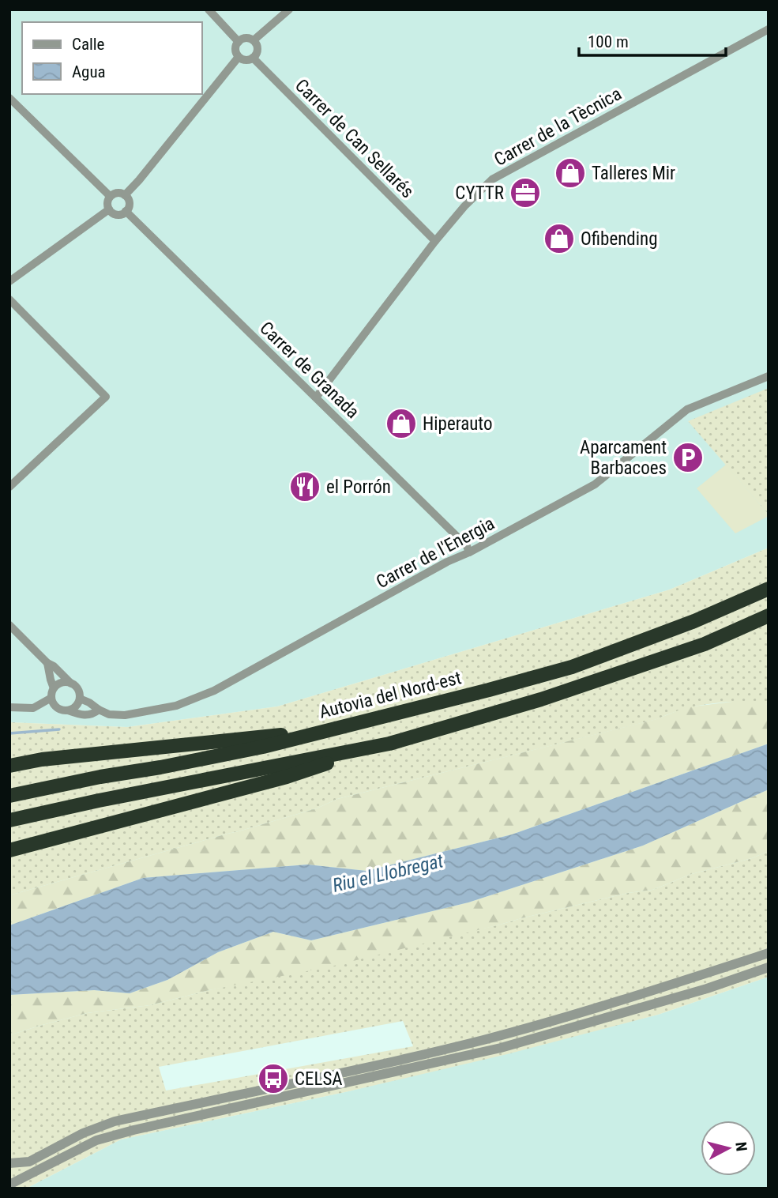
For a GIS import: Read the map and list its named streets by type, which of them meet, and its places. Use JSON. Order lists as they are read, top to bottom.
{
  "streets": {
    "highway": ["Autovia del Nord-est"],
    "street": [
      "Carrer de la Tècnica",
      "Carrer de Can Sellarés",
      "Carrer de Granada",
      "Carrer de l'Energia"
    ]
  },
  "crossings": [
    ["Carrer de la Tècnica", "Carrer de Can Sellarés"],
    ["Carrer de la Tècnica", "Carrer de Granada"],
    ["Carrer de Granada", "Carrer de l'Energia"]
  ],
  "water": ["Riu el Llobregat"],
  "places": {
    "shop": ["Talleres Mir", "Ofibending", "Hiperauto"],
    "office": ["CYTTR"],
    "parking": ["Aparcament Barbacoes"],
    "restaurant": ["el Porrón"],
    "bus stop": ["CELSA"]
  },
  "legend": ["Calle", "Agua"],
  "scale_bar": "100 m",
  "north": "right"
}
